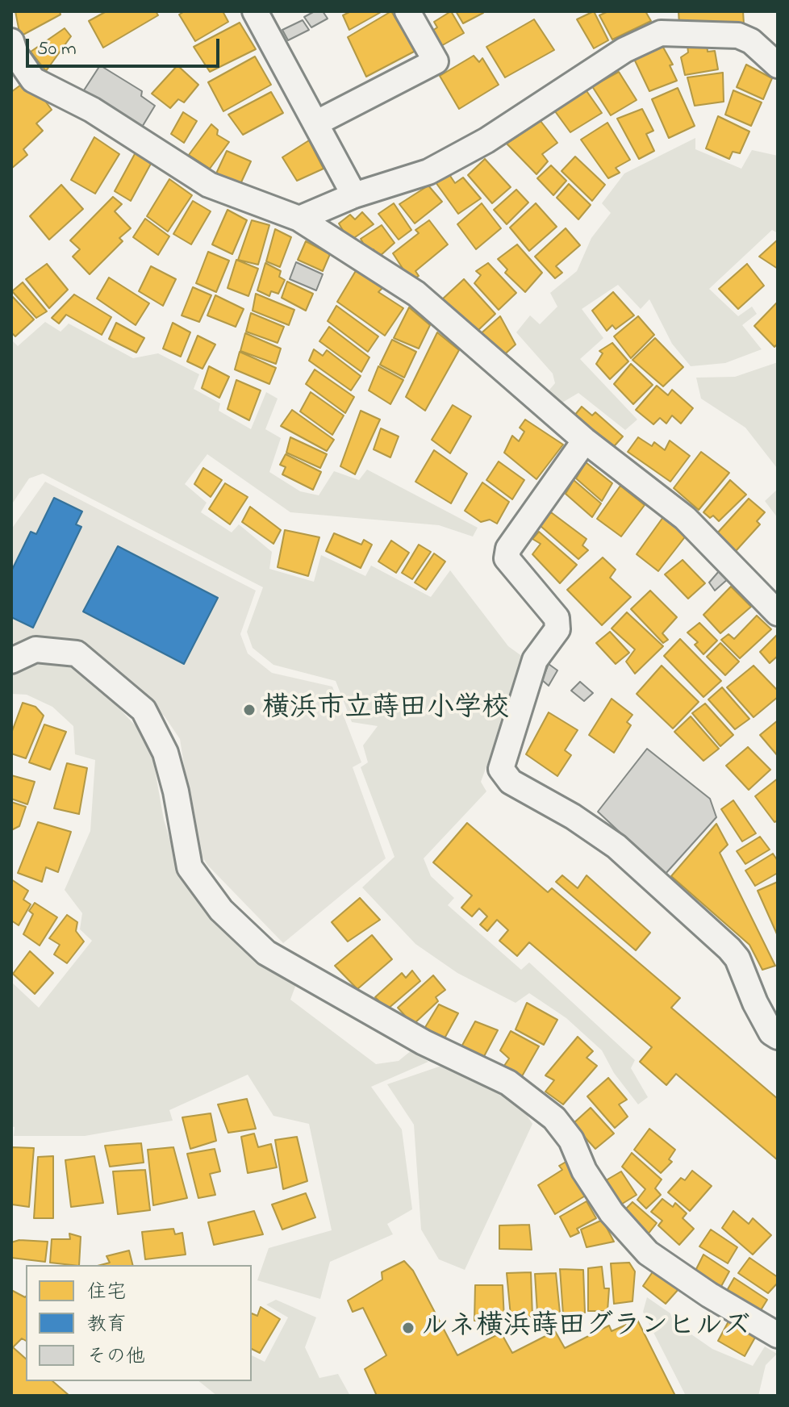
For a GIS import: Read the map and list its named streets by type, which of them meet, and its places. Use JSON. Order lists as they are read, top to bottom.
{
  "places": ["横浜市立蒔田小学校", "ルネ横浜蒔田グランヒルズ"],
  "legend": ["住宅", "教育", "その他"],
  "scale_bar": "50 m"
}
